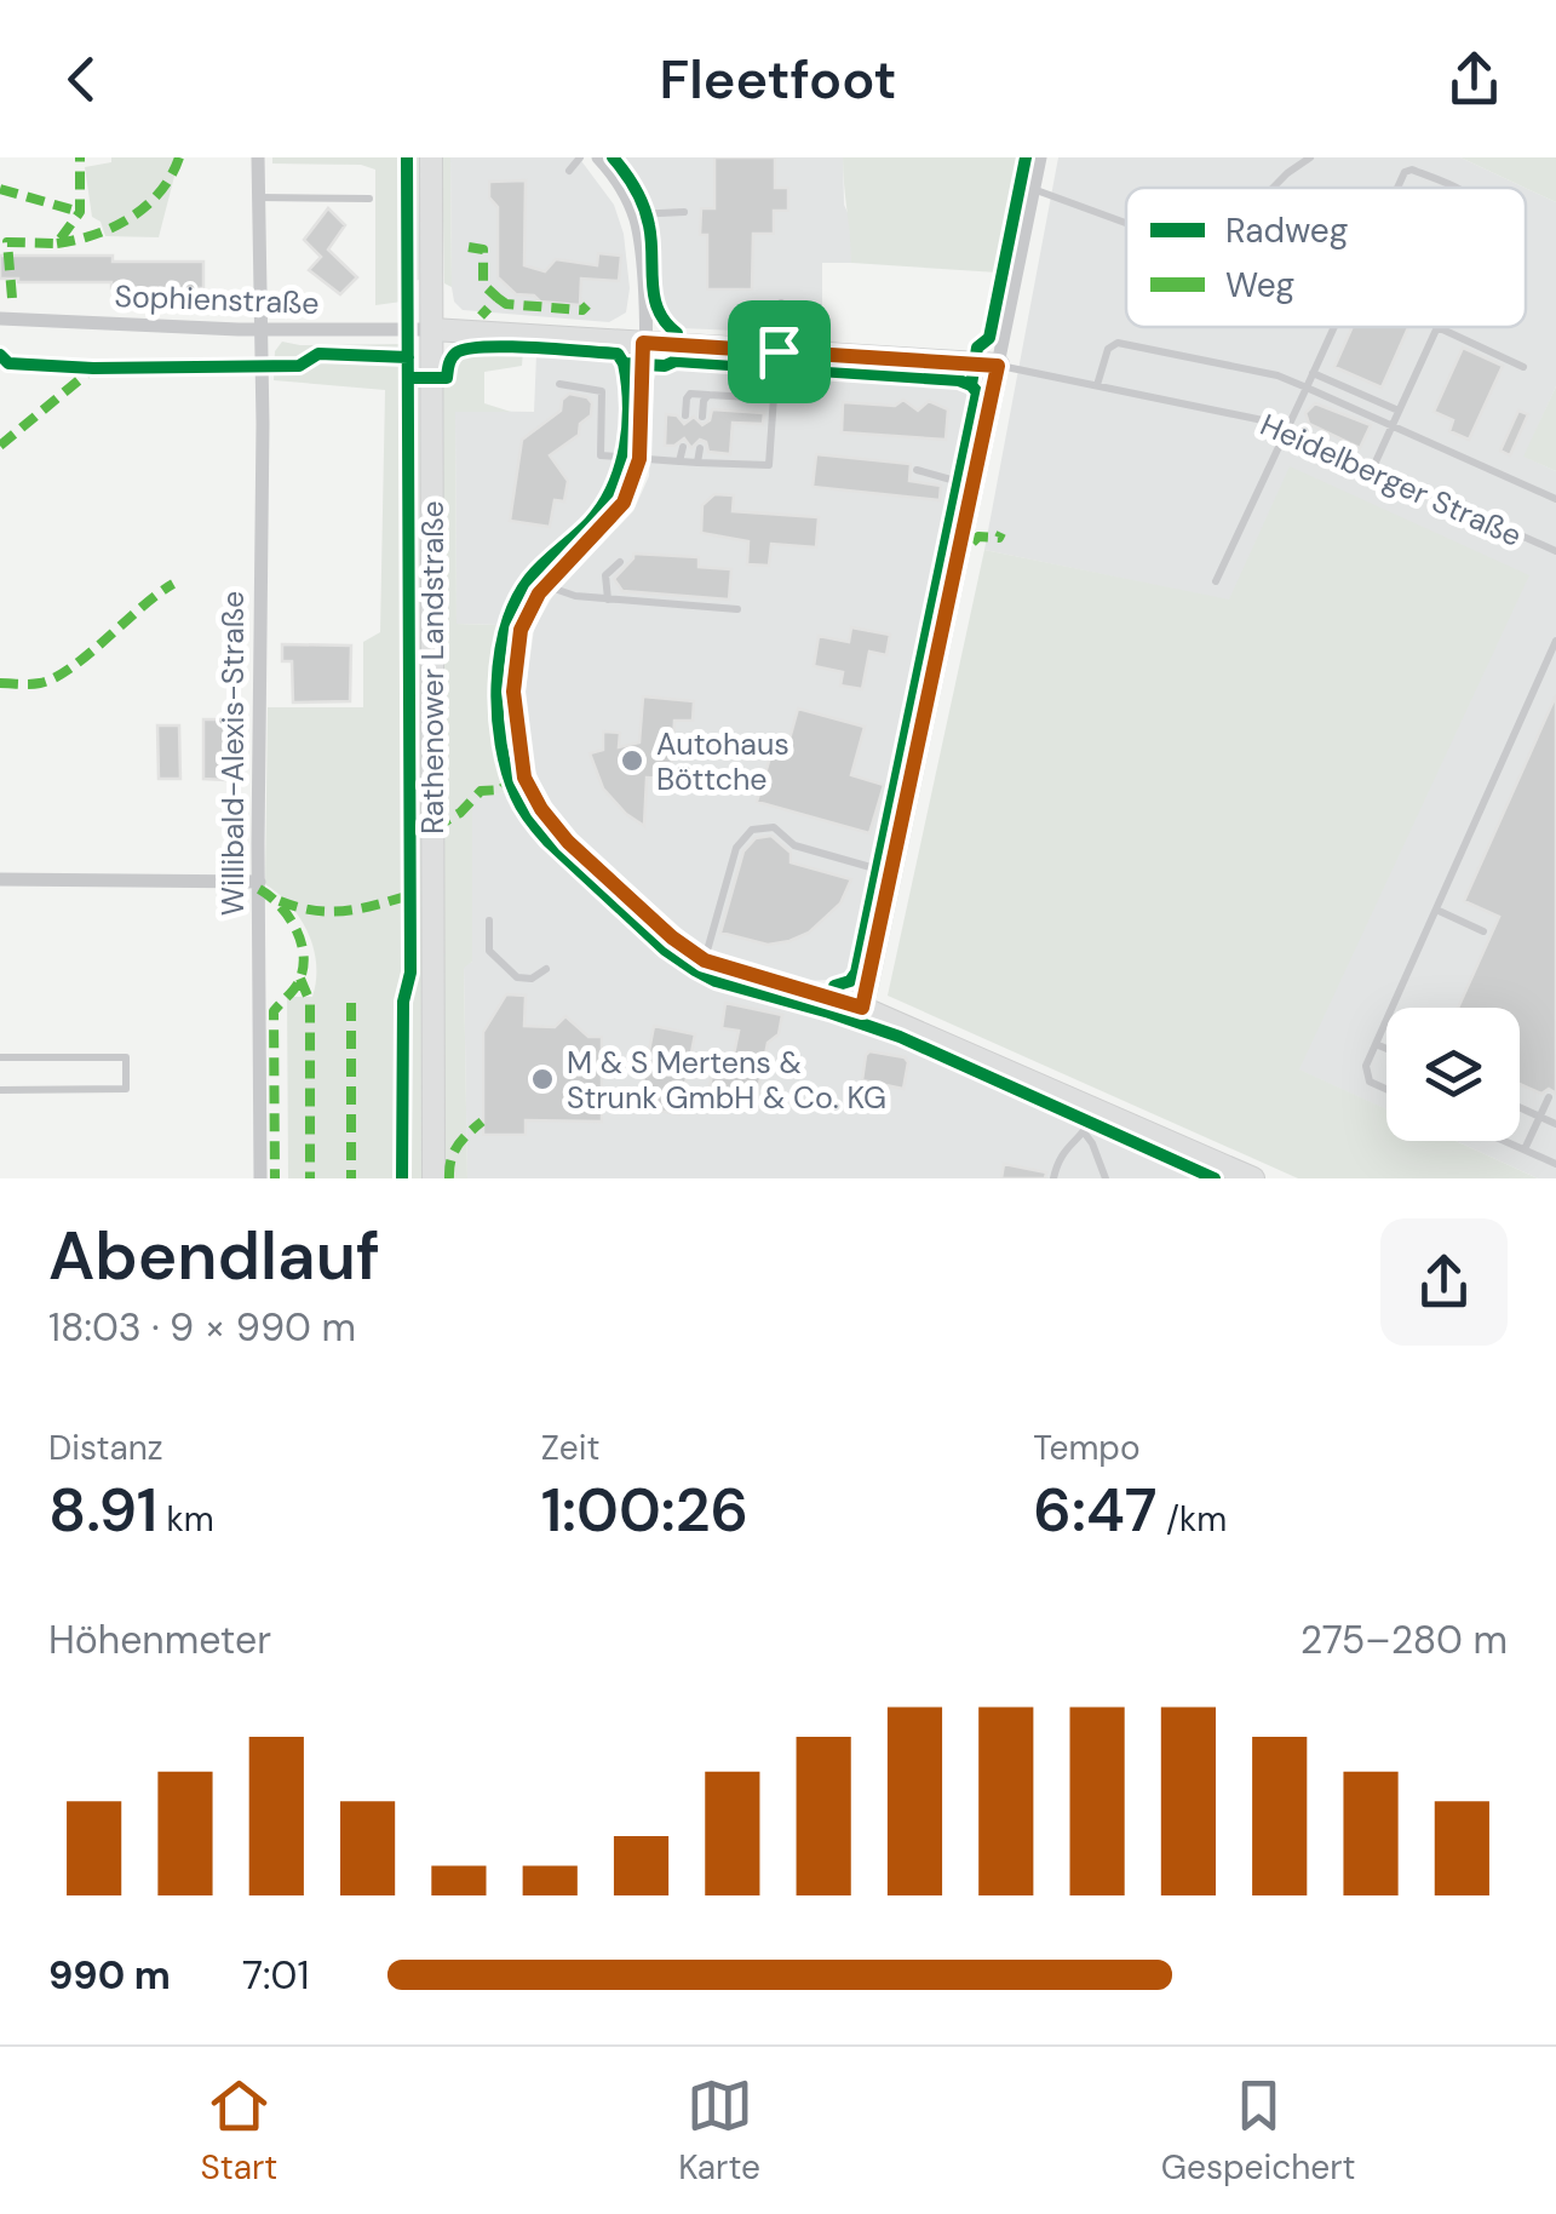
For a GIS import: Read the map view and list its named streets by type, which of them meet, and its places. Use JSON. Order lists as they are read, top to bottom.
{
  "streets": {
    "street": [
      "Sophienstraße",
      "Heidelberger Straße",
      "Rathenower Landstraße",
      "Willibald-Alexis-Straße"
    ]
  },
  "crossings": [
    ["Sophienstraße", "Heidelberger Straße"],
    ["Sophienstraße", "Rathenower Landstraße"],
    ["Sophienstraße", "Willibald-Alexis-Straße"],
    ["Heidelberger Straße", "Rathenower Landstraße"]
  ],
  "places": ["Autohaus Böttche", "M & S Mertens & Strunk GmbH & Co. KG"],
  "legend": ["Radweg", "Weg"],
  "page": {
    "header": "Fleetfoot",
    "heading": ["Abendlauf", "18:03 · 9 × 990 m"],
    "stats": [
      ["Distanz", "8.91 km"],
      ["Zeit", "1:00:26"],
      ["Tempo", "6:47 /km"]
    ],
    "chart": ["Höhenmeter", "275–280 m"],
    "list": [
      {
        "name": "990 m",
        "note": "7:01"
      }
    ],
    "tabs": ["Start", "Karte", "Gespeichert"]
  }
}
